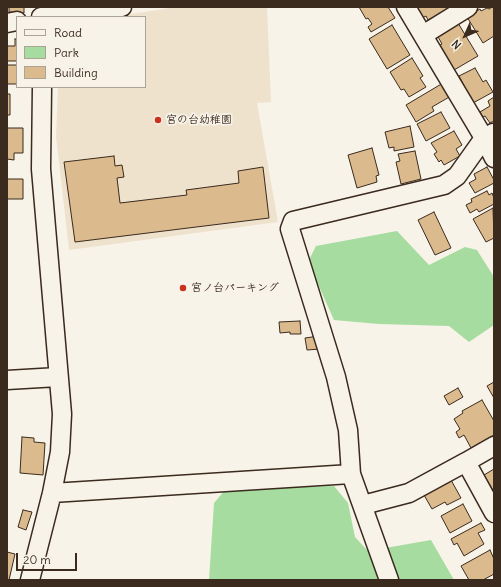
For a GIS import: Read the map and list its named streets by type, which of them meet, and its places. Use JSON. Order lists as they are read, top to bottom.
{
  "places": ["宮の台幼稚園", "宮ノ台パーキング"],
  "legend": ["Road", "Park", "Building"],
  "scale_bar": "20 m",
  "north": "bottom left"
}
